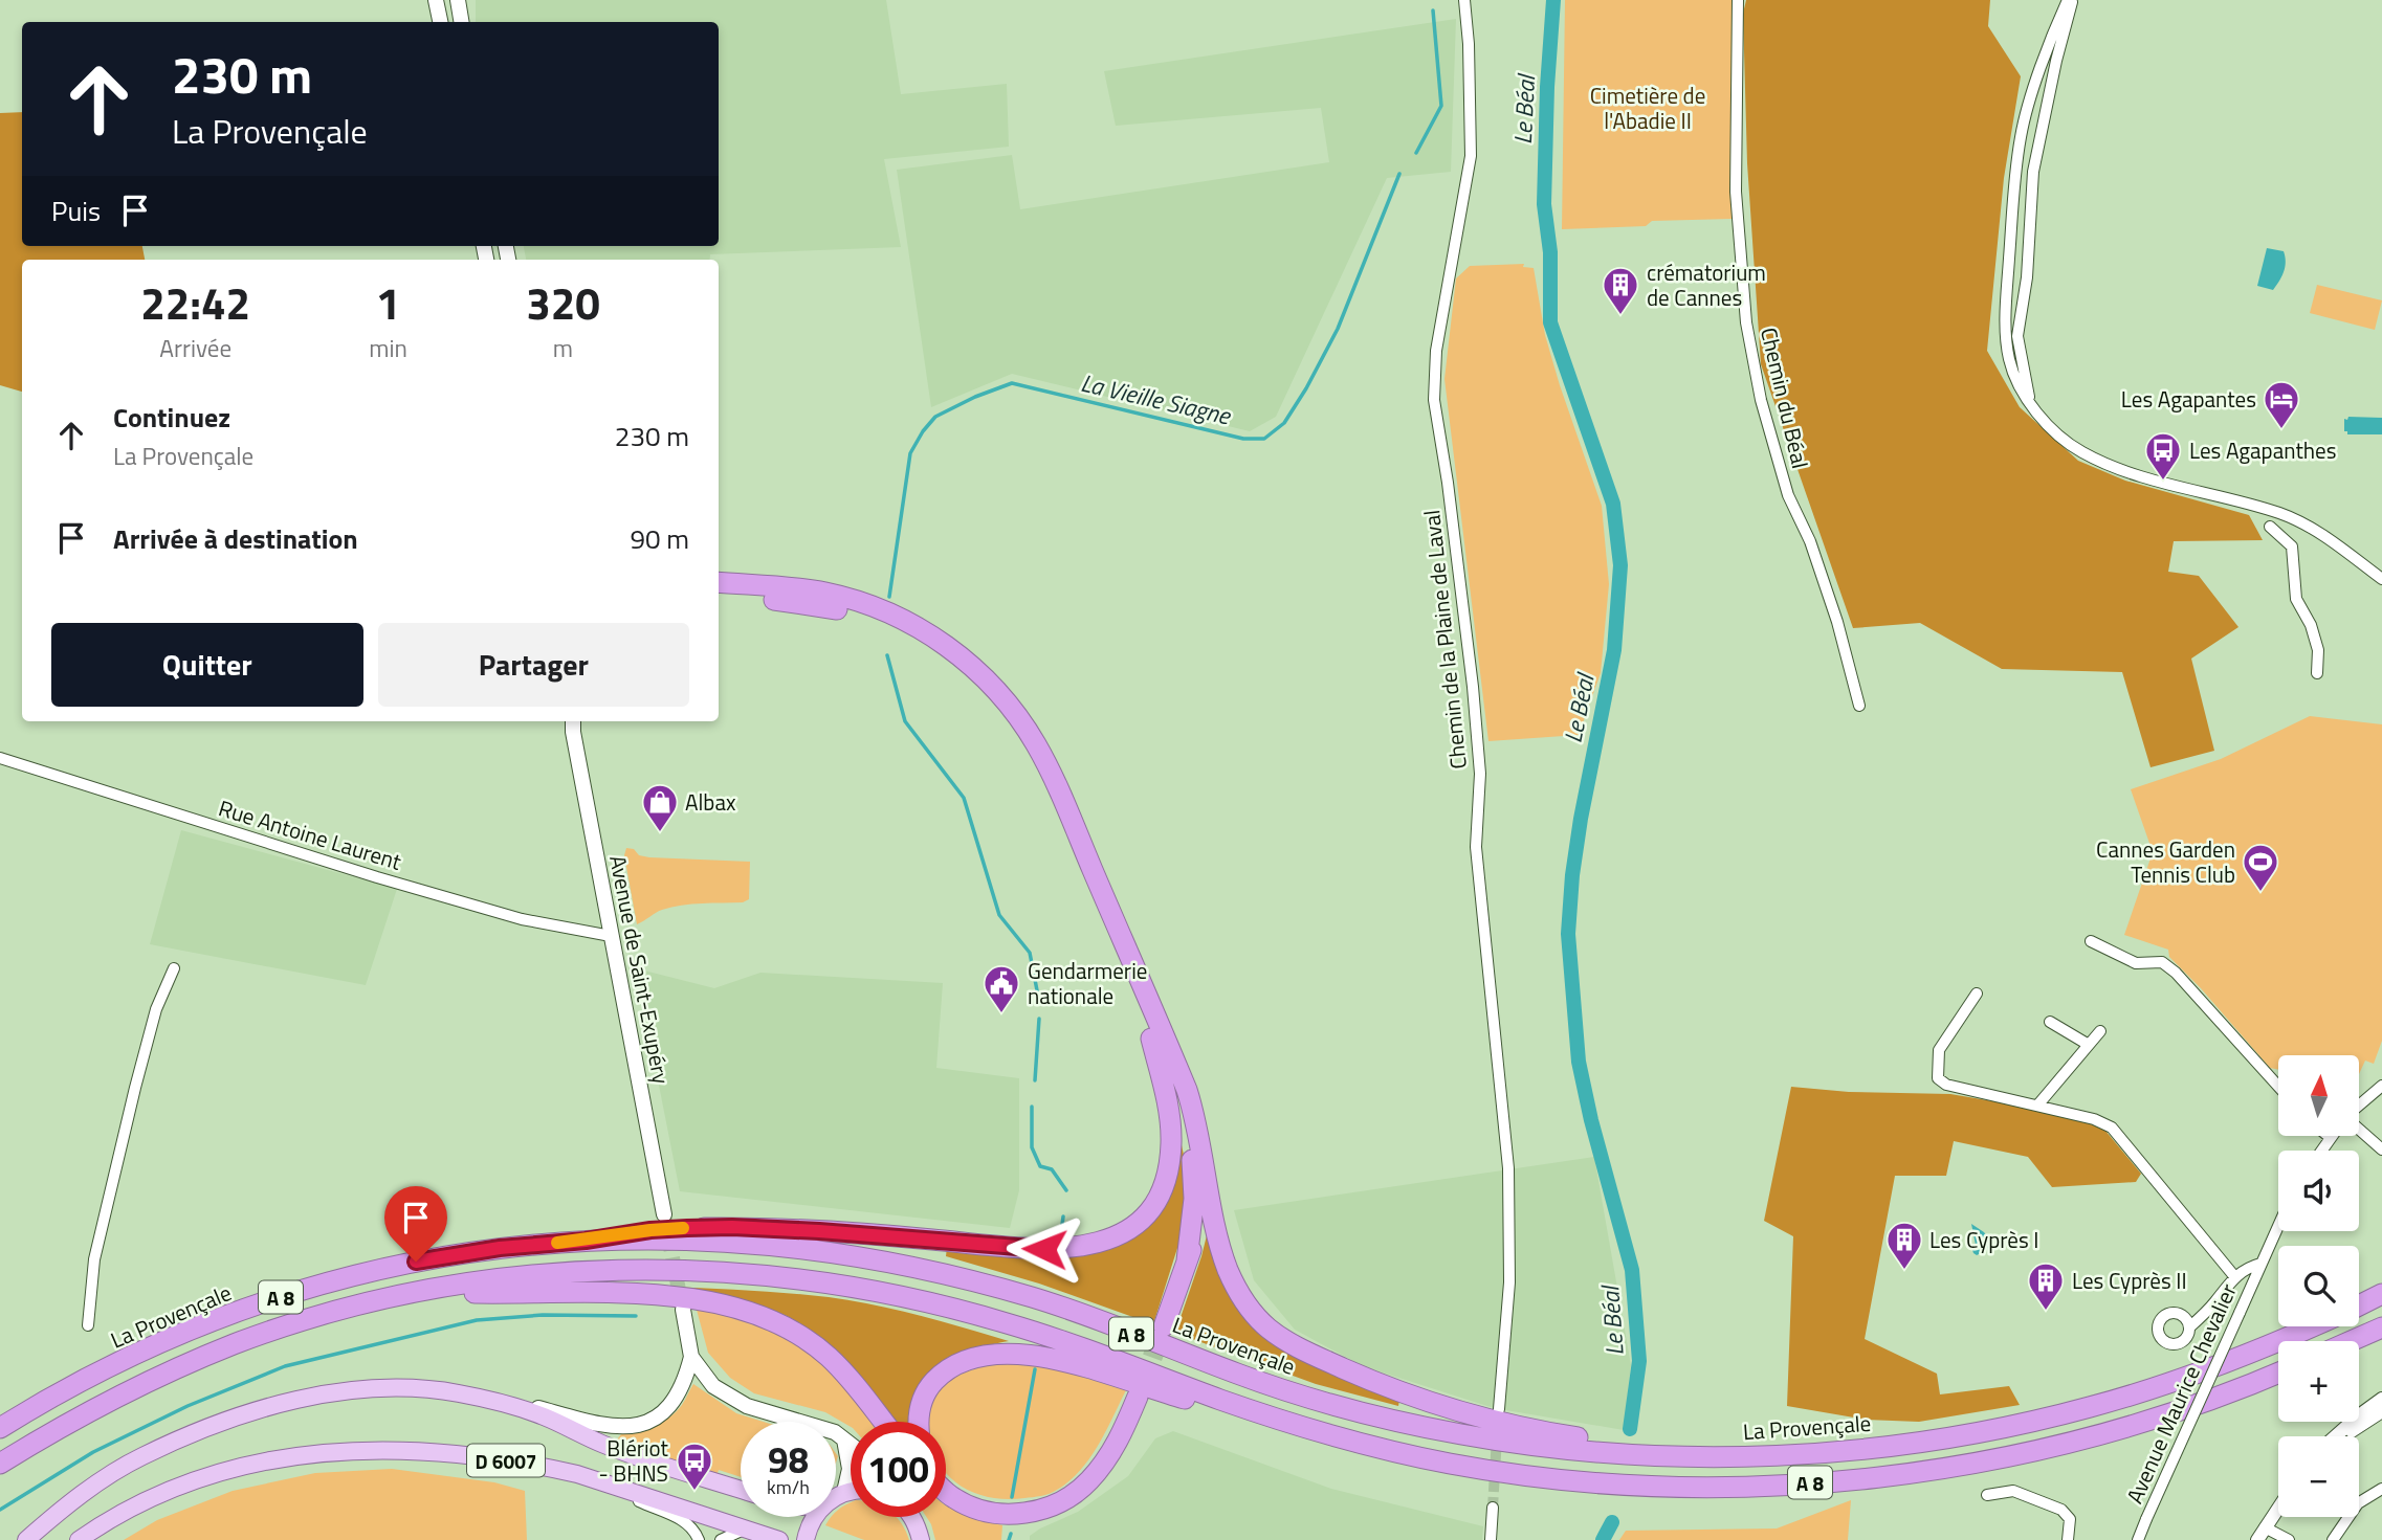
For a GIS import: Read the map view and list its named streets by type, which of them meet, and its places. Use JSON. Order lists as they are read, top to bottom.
{
  "streets": {
    "highway": ["A 8", "La Provençale"],
    "main road": ["Avenue de Saint-Exupéry", "D 6007"],
    "street": [
      "Chemin du Béal",
      "Chemin de la Plaine de Laval",
      "Rue Antoine Laurent",
      "Avenue Maurice Chevalier"
    ]
  },
  "crossings": [
    ["Rue Antoine Laurent", "Avenue de Saint-Exupéry"]
  ],
  "water": ["Le Béal", "La Vieille Siagne"],
  "parks": ["Cimetière de l'Abadie II"],
  "places": {
    "building": ["crématorium de Cannes", "Les Cyprès I", "Les Cyprès II"],
    "hotel": ["Les Agapantes"],
    "bus stop": ["Les Agapanthes", "Blériot - BHNS"],
    "shop": ["Albax"],
    "sports": ["Cannes Garden Tennis Club"],
    "public building": ["Gendarmerie nationale"]
  },
  "north": "top",
  "page": {
    "turn": ["230 m", "La Provençale"],
    "then": "Puis",
    "eta": [
      "22:42",
      "Arrivée",
      "1",
      "min",
      "320",
      "m"
    ],
    "list": [
      {
        "name": "Continuez",
        "note": "La Provençale",
        "value": "230 m"
      },
      {
        "name": "Arrivée à destination",
        "value": "90 m"
      }
    ],
    "buttons": ["Quitter", "Partager"],
    "map_buttons": ["+", "−"],
    "speed": "98 km/h",
    "limit": "100"
  }
}
